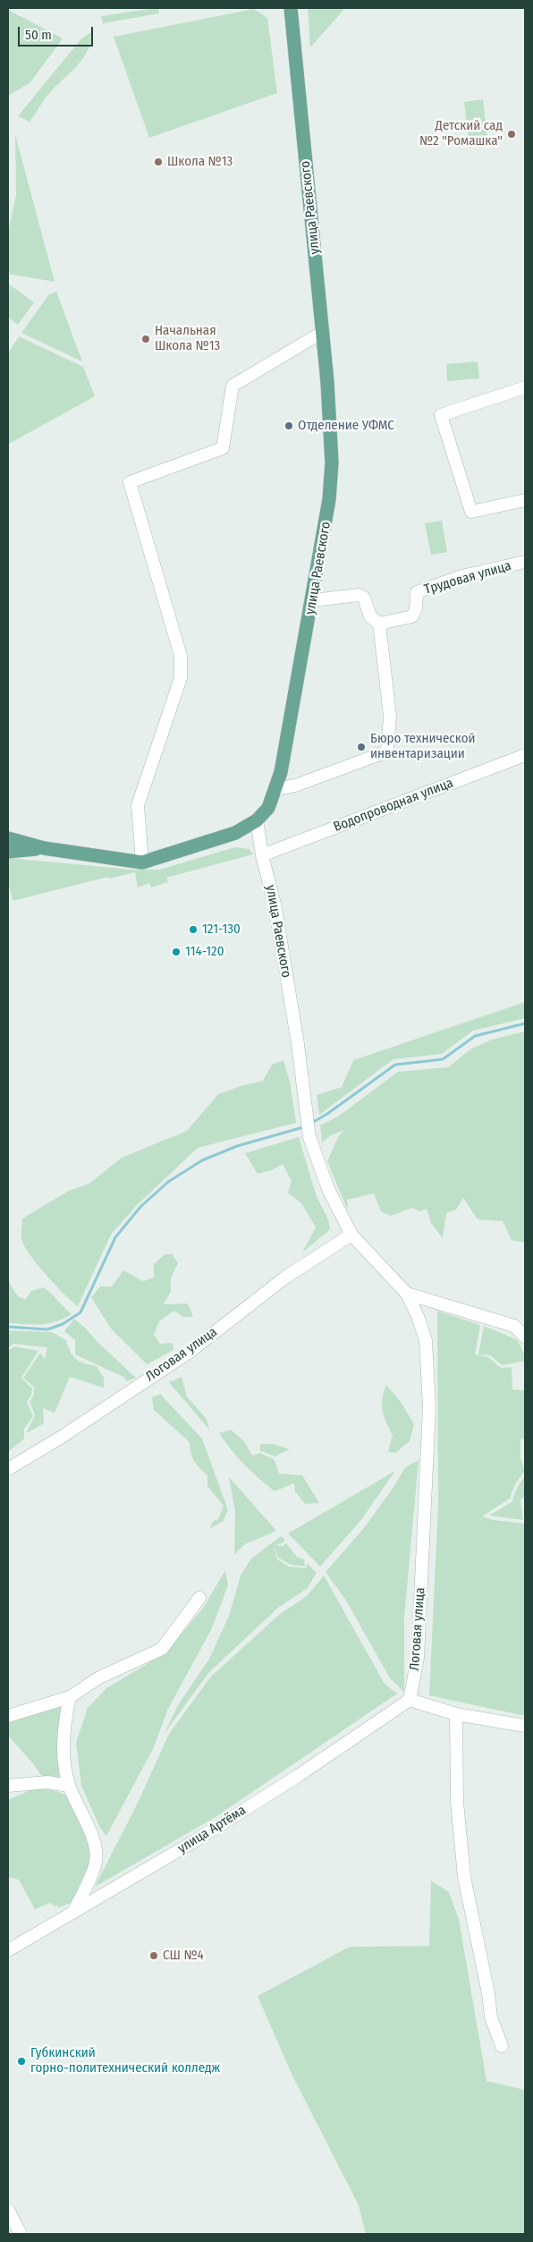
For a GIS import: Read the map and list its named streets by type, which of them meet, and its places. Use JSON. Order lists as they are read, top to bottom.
{
  "streets": {
    "main road": ["улица Раевского"],
    "street": [
      "Трудовая улица",
      "Водопроводная улица",
      "Логовая улица",
      "улица Артёма"
    ]
  },
  "crossings": [
    ["улица Раевского", "Водопроводная улица"],
    ["улица Раевского", "Логовая улица"],
    ["Логовая улица", "улица Артёма"]
  ],
  "places": [
    "Детский сад №2 \"Ромашка\"",
    "Школа №13",
    "Начальная Школа №13",
    "Отделение УФМС",
    "Бюро технической инвентаризации",
    "121-130",
    "114-120",
    "СШ №4",
    "Губкинский горно-политехнический колледж"
  ],
  "scale_bar": "50 m"
}
